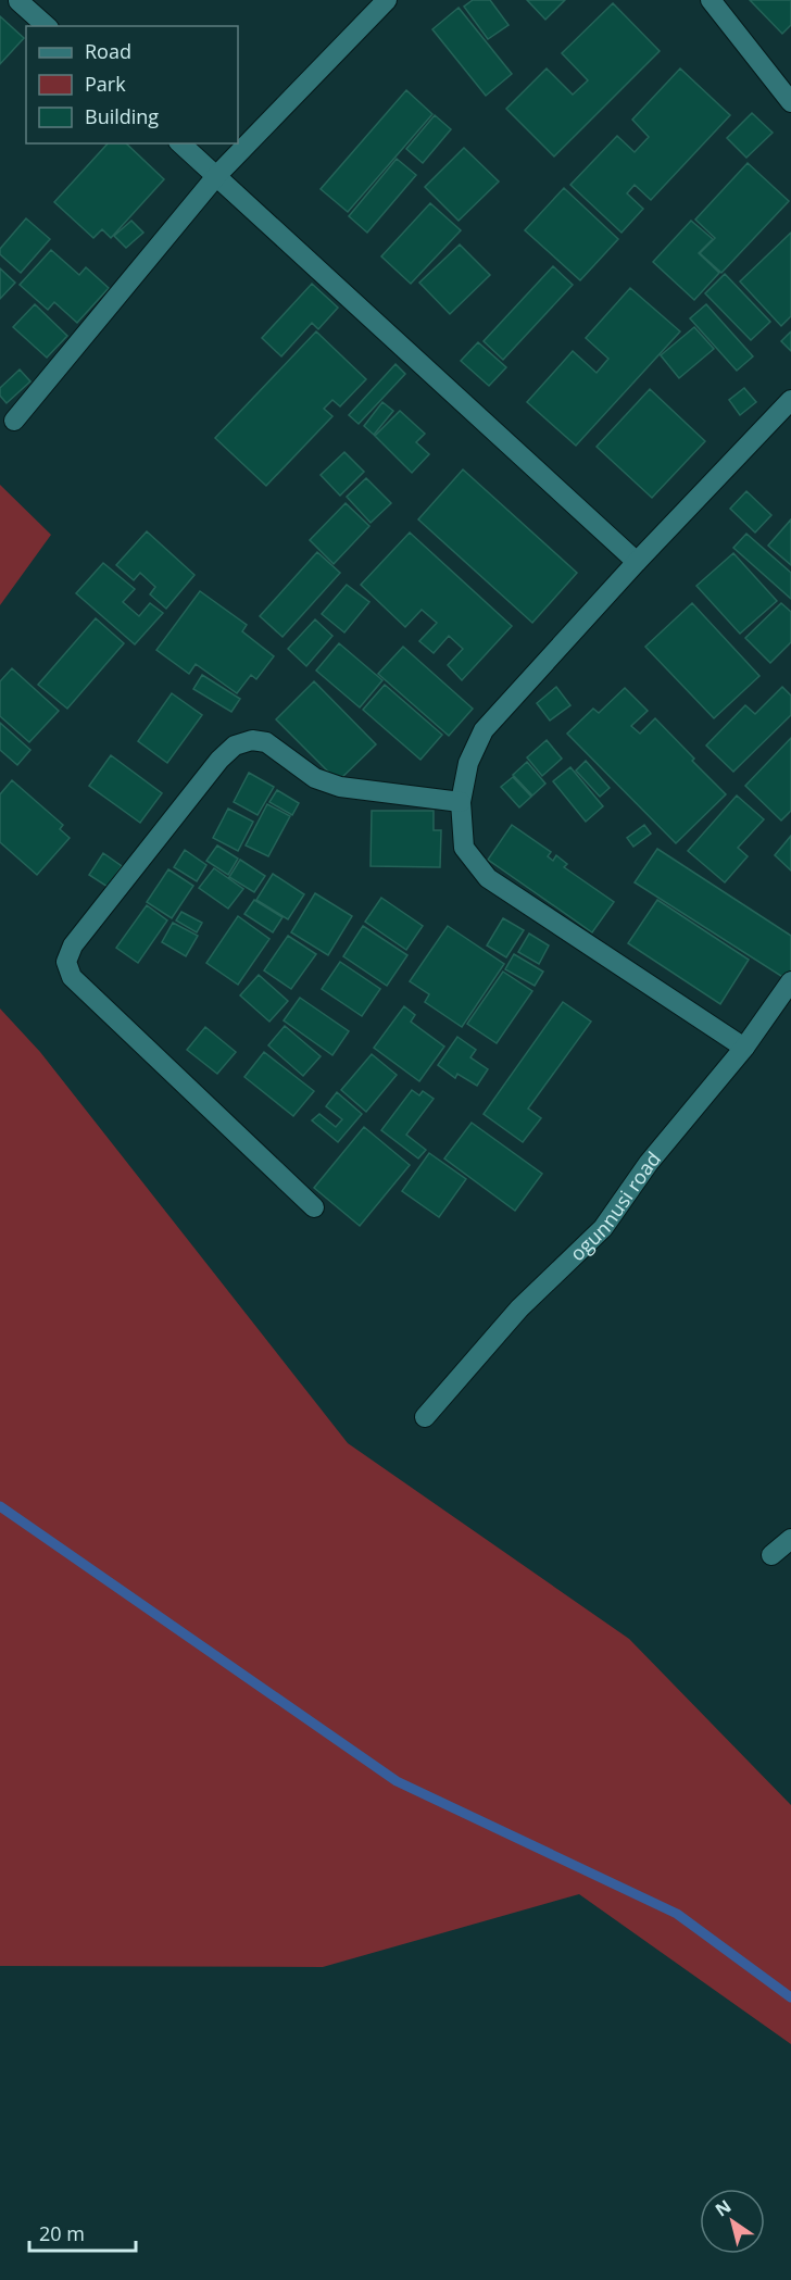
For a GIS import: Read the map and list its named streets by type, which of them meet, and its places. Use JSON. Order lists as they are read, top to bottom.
{
  "streets": {
    "street": ["ogunnusi road"]
  },
  "legend": ["Road", "Park", "Building"],
  "scale_bar": "20 m",
  "north": "top left"
}
